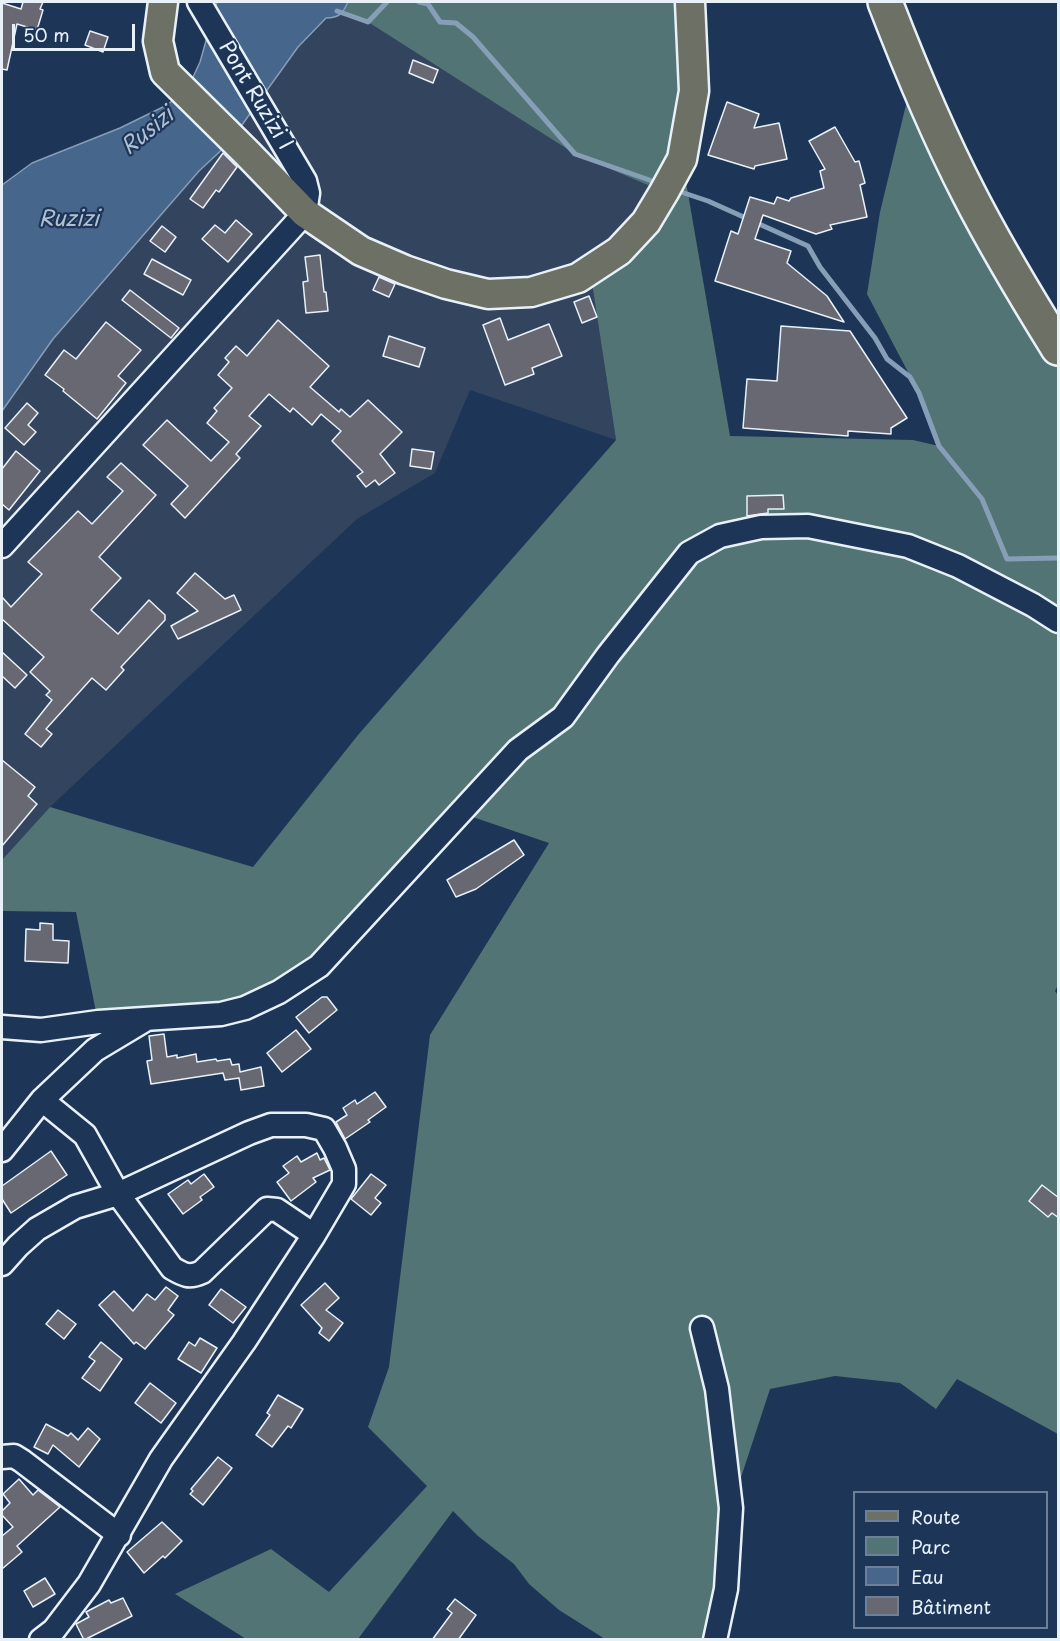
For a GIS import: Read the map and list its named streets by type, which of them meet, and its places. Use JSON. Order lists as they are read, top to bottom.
{
  "streets": {
    "street": ["Pont Ruzizi I"]
  },
  "water": ["Rusizi", "Ruzizi"],
  "legend": [
    "Route",
    "Parc",
    "Eau",
    "Bâtiment"
  ],
  "scale_bar": "50 m"
}
